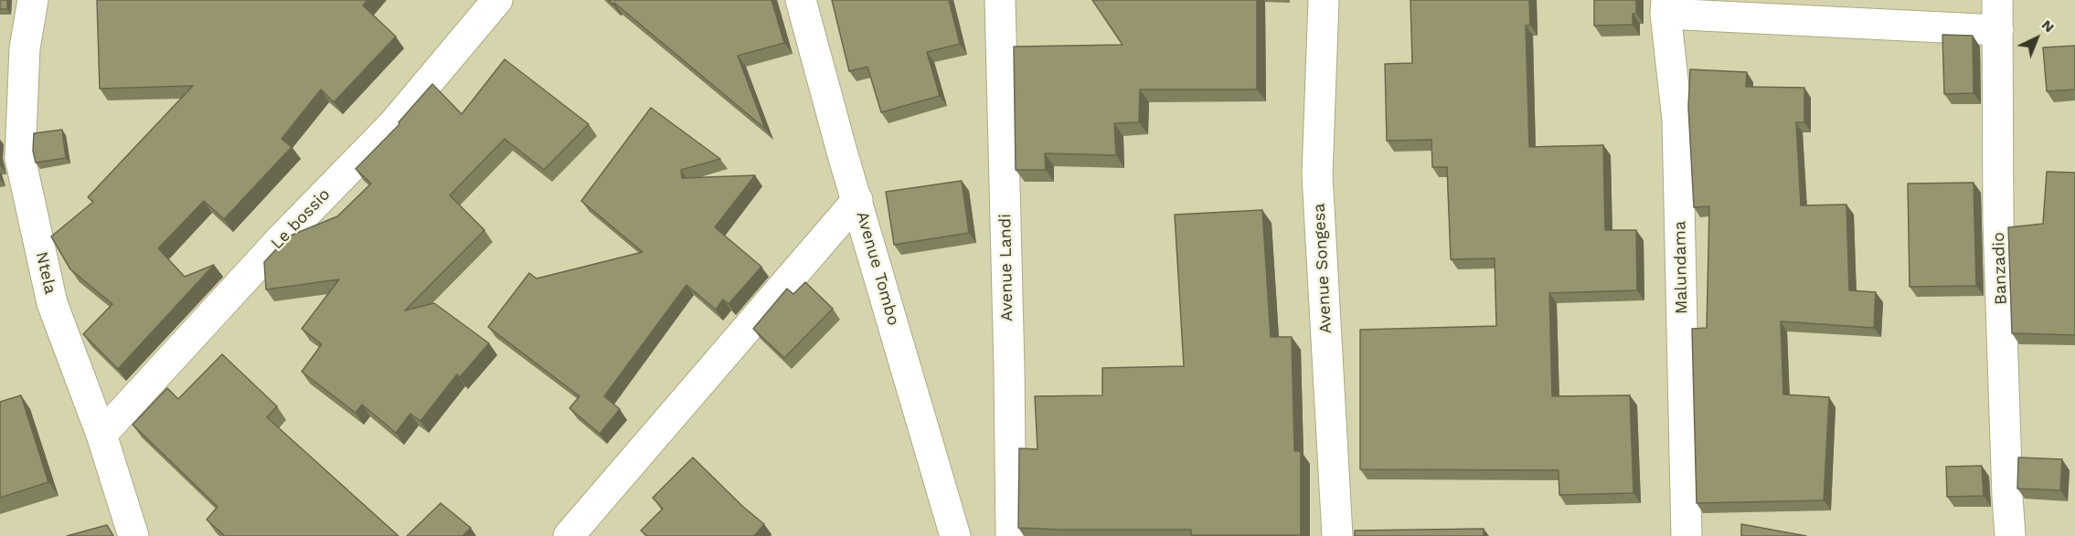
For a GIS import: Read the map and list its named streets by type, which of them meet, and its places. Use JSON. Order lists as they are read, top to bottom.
{
  "streets": {
    "street": [
      "Le bossio",
      "Avenue Landi",
      "Malundama",
      "Avenue Tombo",
      "Avenue Songesa",
      "Banzadio",
      "Ntela"
    ]
  },
  "crossings": [
    ["Le bossio", "Ntela"]
  ],
  "north": "top right"
}
